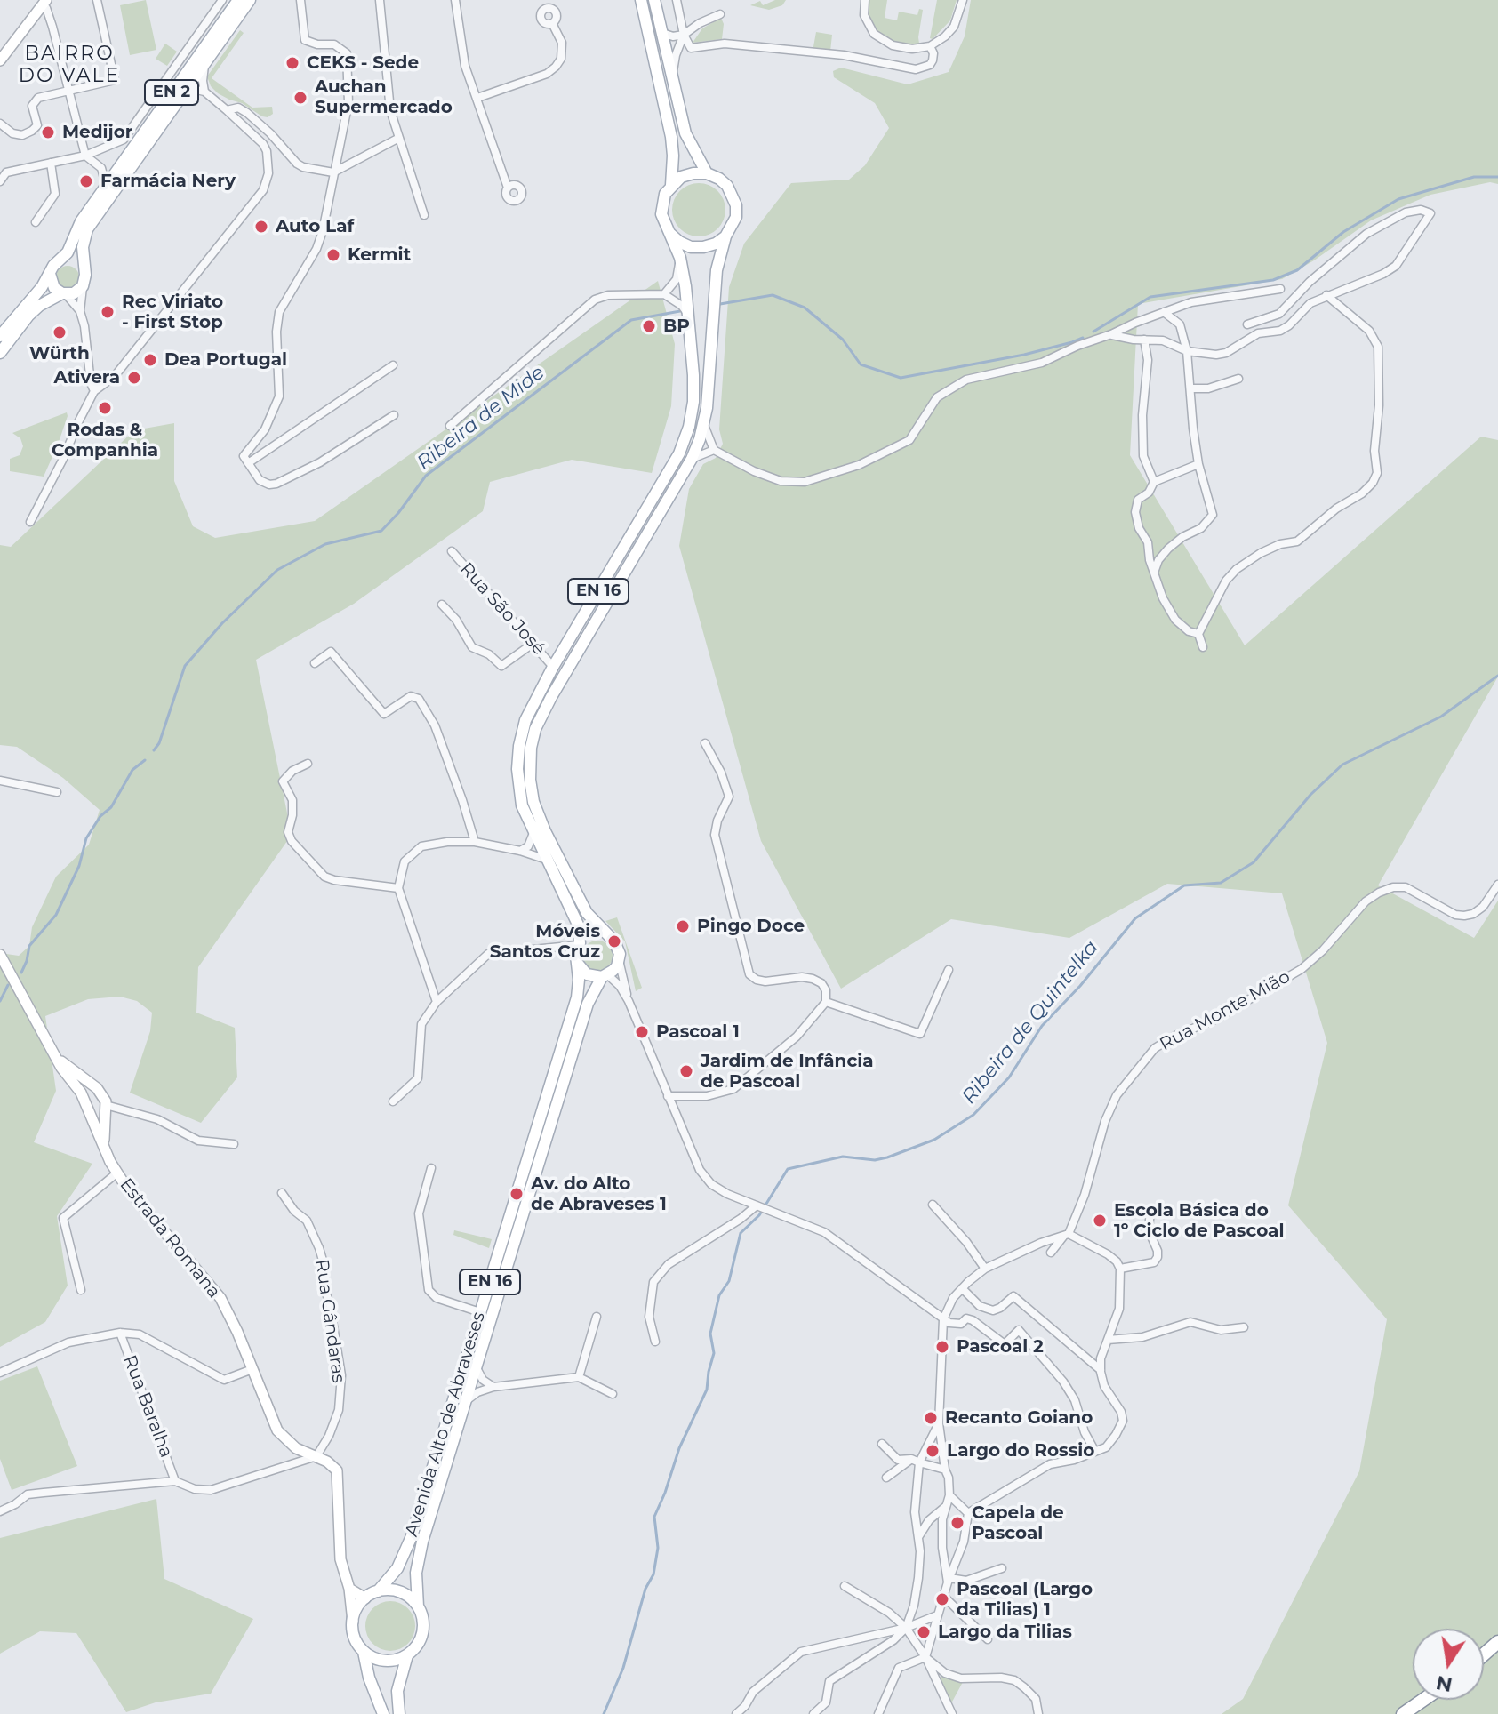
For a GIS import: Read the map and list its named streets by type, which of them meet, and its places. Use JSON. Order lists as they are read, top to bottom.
{
  "streets": {
    "main road": ["EN 2", "EN 16", "Avenida Alto de Abraveses"],
    "street": [
      "Rua São José",
      "Rua Monte Mião",
      "Estrada Romana",
      "Rua Gândaras",
      "Rua Baralha"
    ]
  },
  "crossings": [
    ["EN 16", "Rua São José"],
    ["EN 16", "Estrada Romana"],
    ["EN 16", "Avenida Alto de Abraveses"],
    ["Estrada Romana", "Rua Gândaras"],
    ["Estrada Romana", "Rua Baralha"],
    ["Estrada Romana", "Avenida Alto de Abraveses"]
  ],
  "districts": ["BAIRRO DO VALE"],
  "water": ["Ribeira de Mide", "Ribeira de Quintelka"],
  "places": [
    "CEKS - Sede",
    "Auchan Supermercado",
    "Medijor",
    "Farmácia Nery",
    "Auto Laf",
    "Kermit",
    "Rec Viriato - First Stop",
    "BP",
    "Würth",
    "Dea Portugal",
    "Ativera",
    "Rodas & Companhia",
    "Pingo Doce",
    "Móveis Santos Cruz",
    "Pascoal 1",
    "Jardim de Infância de Pascoal",
    "Av. do Alto de Abraveses 1",
    "Escola Básica do 1º Ciclo de Pascoal",
    "Pascoal 2",
    "Recanto Goiano",
    "Largo do Rossio",
    "Capela de Pascoal",
    "Pascoal (Largo da Tilias) 1",
    "Largo da Tilias"
  ],
  "north": "bottom"
}
